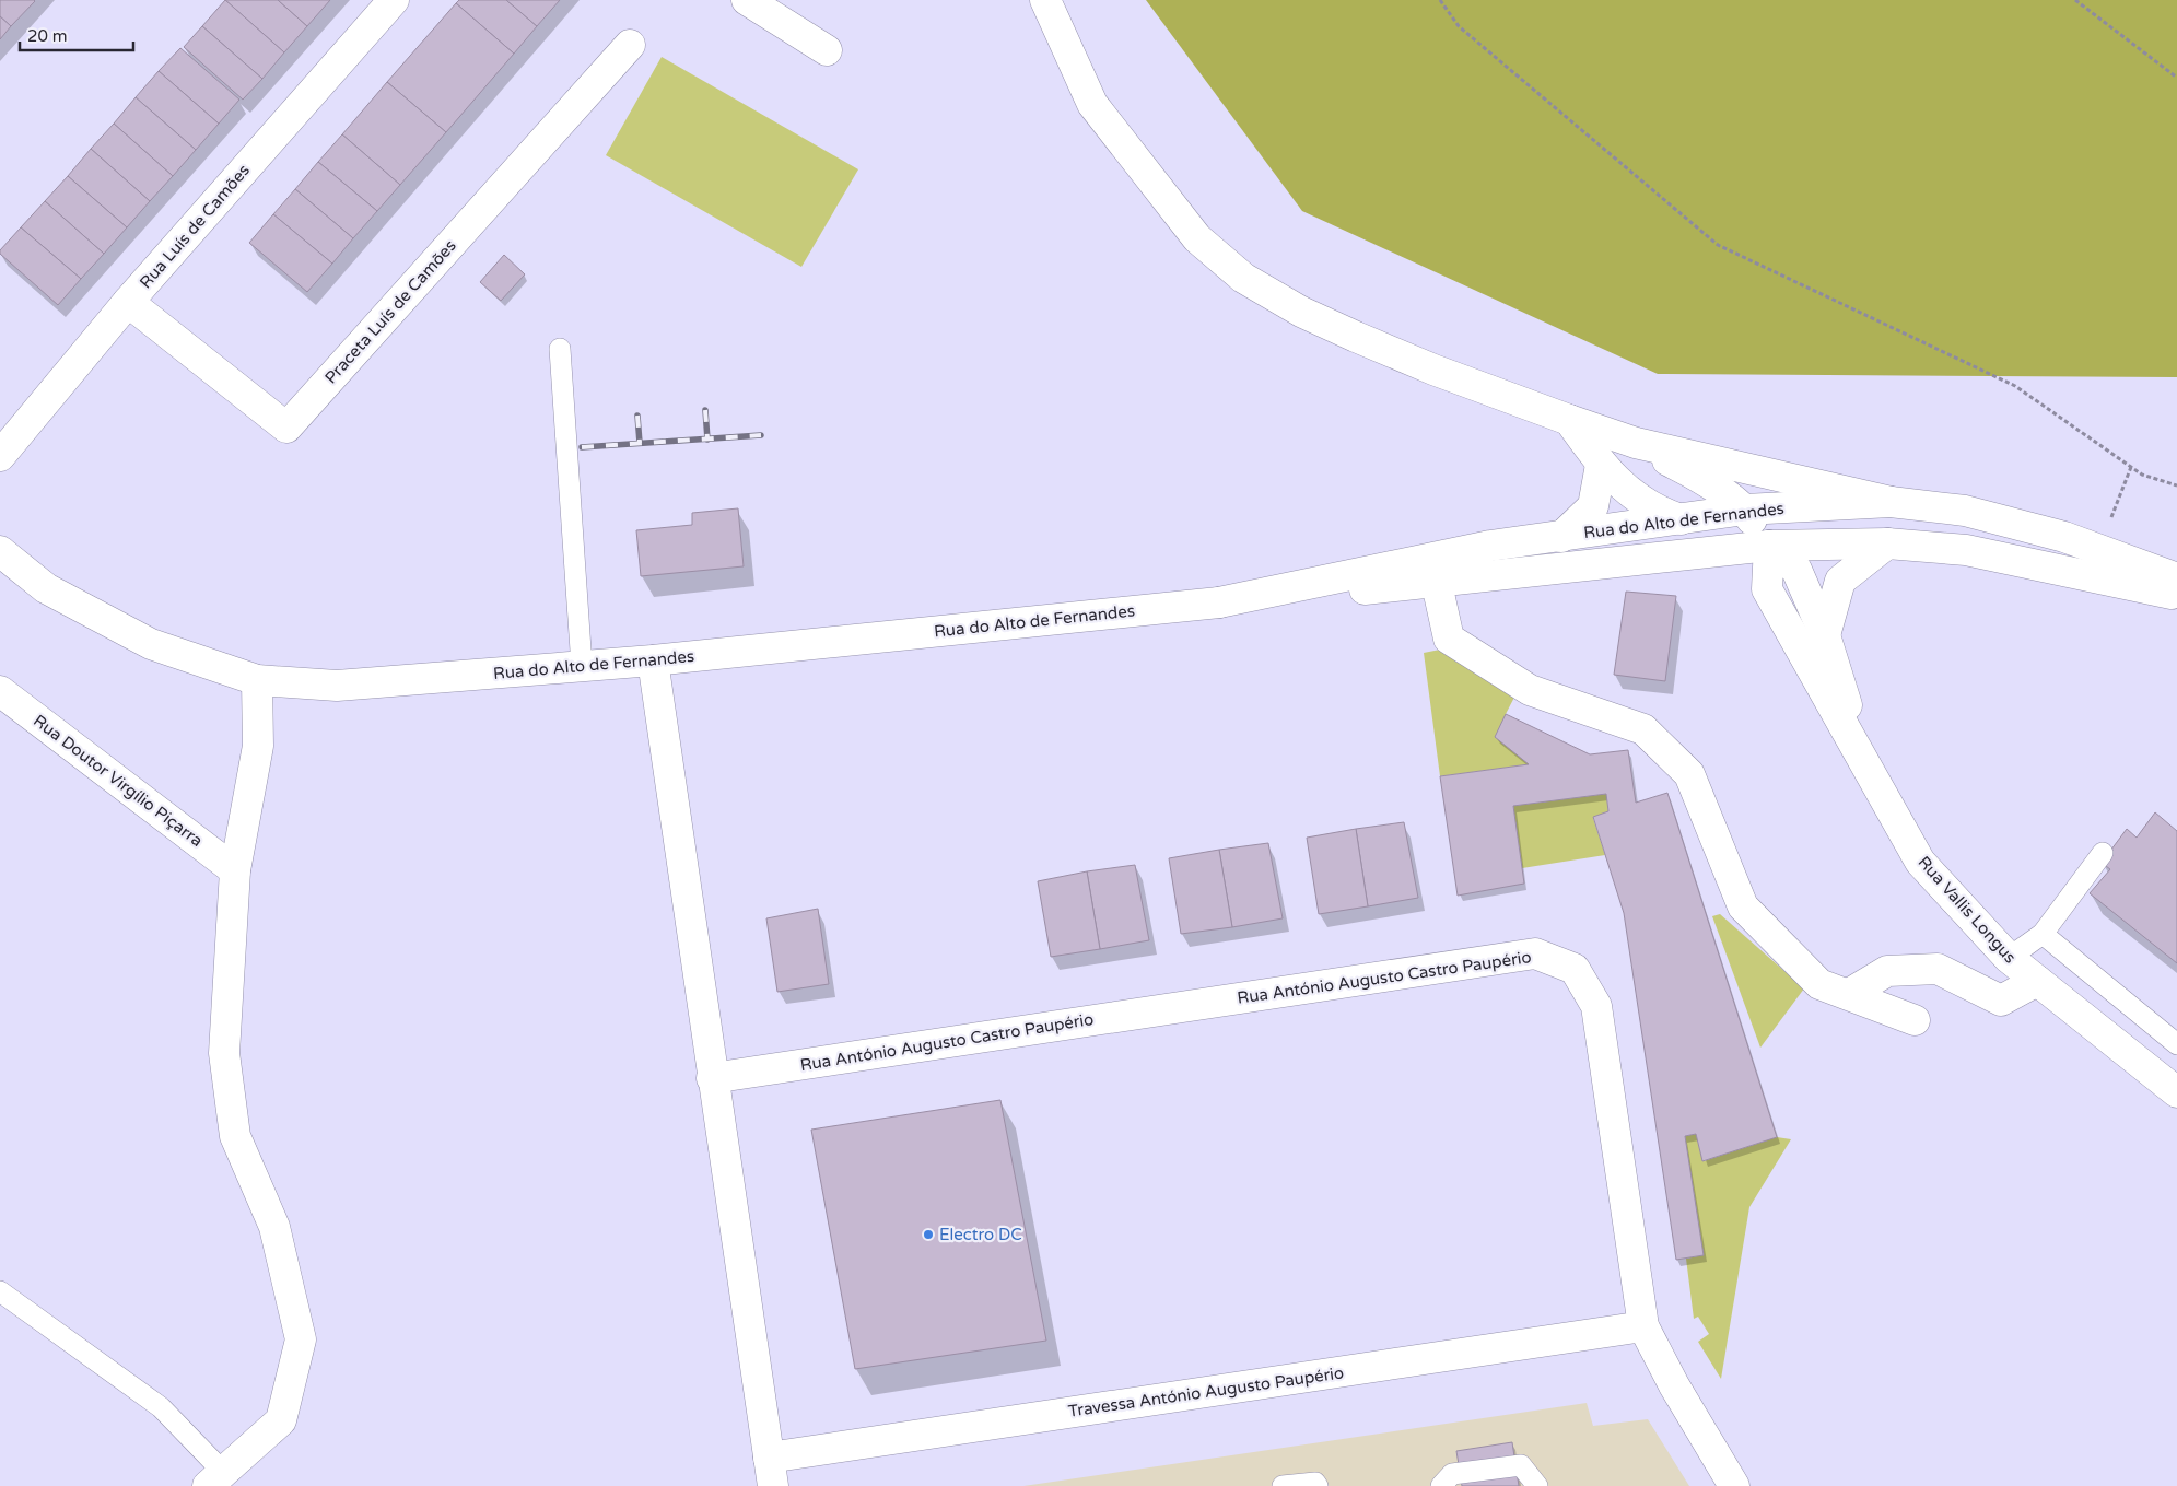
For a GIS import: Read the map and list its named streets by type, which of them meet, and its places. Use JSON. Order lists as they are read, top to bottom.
{
  "streets": {
    "street": [
      "Rua Luís de Camões",
      "Praceta Luís de Camões",
      "Rua do Alto de Fernandes",
      "Rua Doutor Virgílio Piçarra",
      "Rua Vallis Longus",
      "Rua António Augusto Castro Paupério",
      "Travessa António Augusto Paupério"
    ]
  },
  "crossings": [
    ["Rua Luís de Camões", "Praceta Luís de Camões"],
    ["Rua António Augusto Castro Paupério", "Travessa António Augusto Paupério"]
  ],
  "places": ["Electro DC"],
  "scale_bar": "20 m"
}
